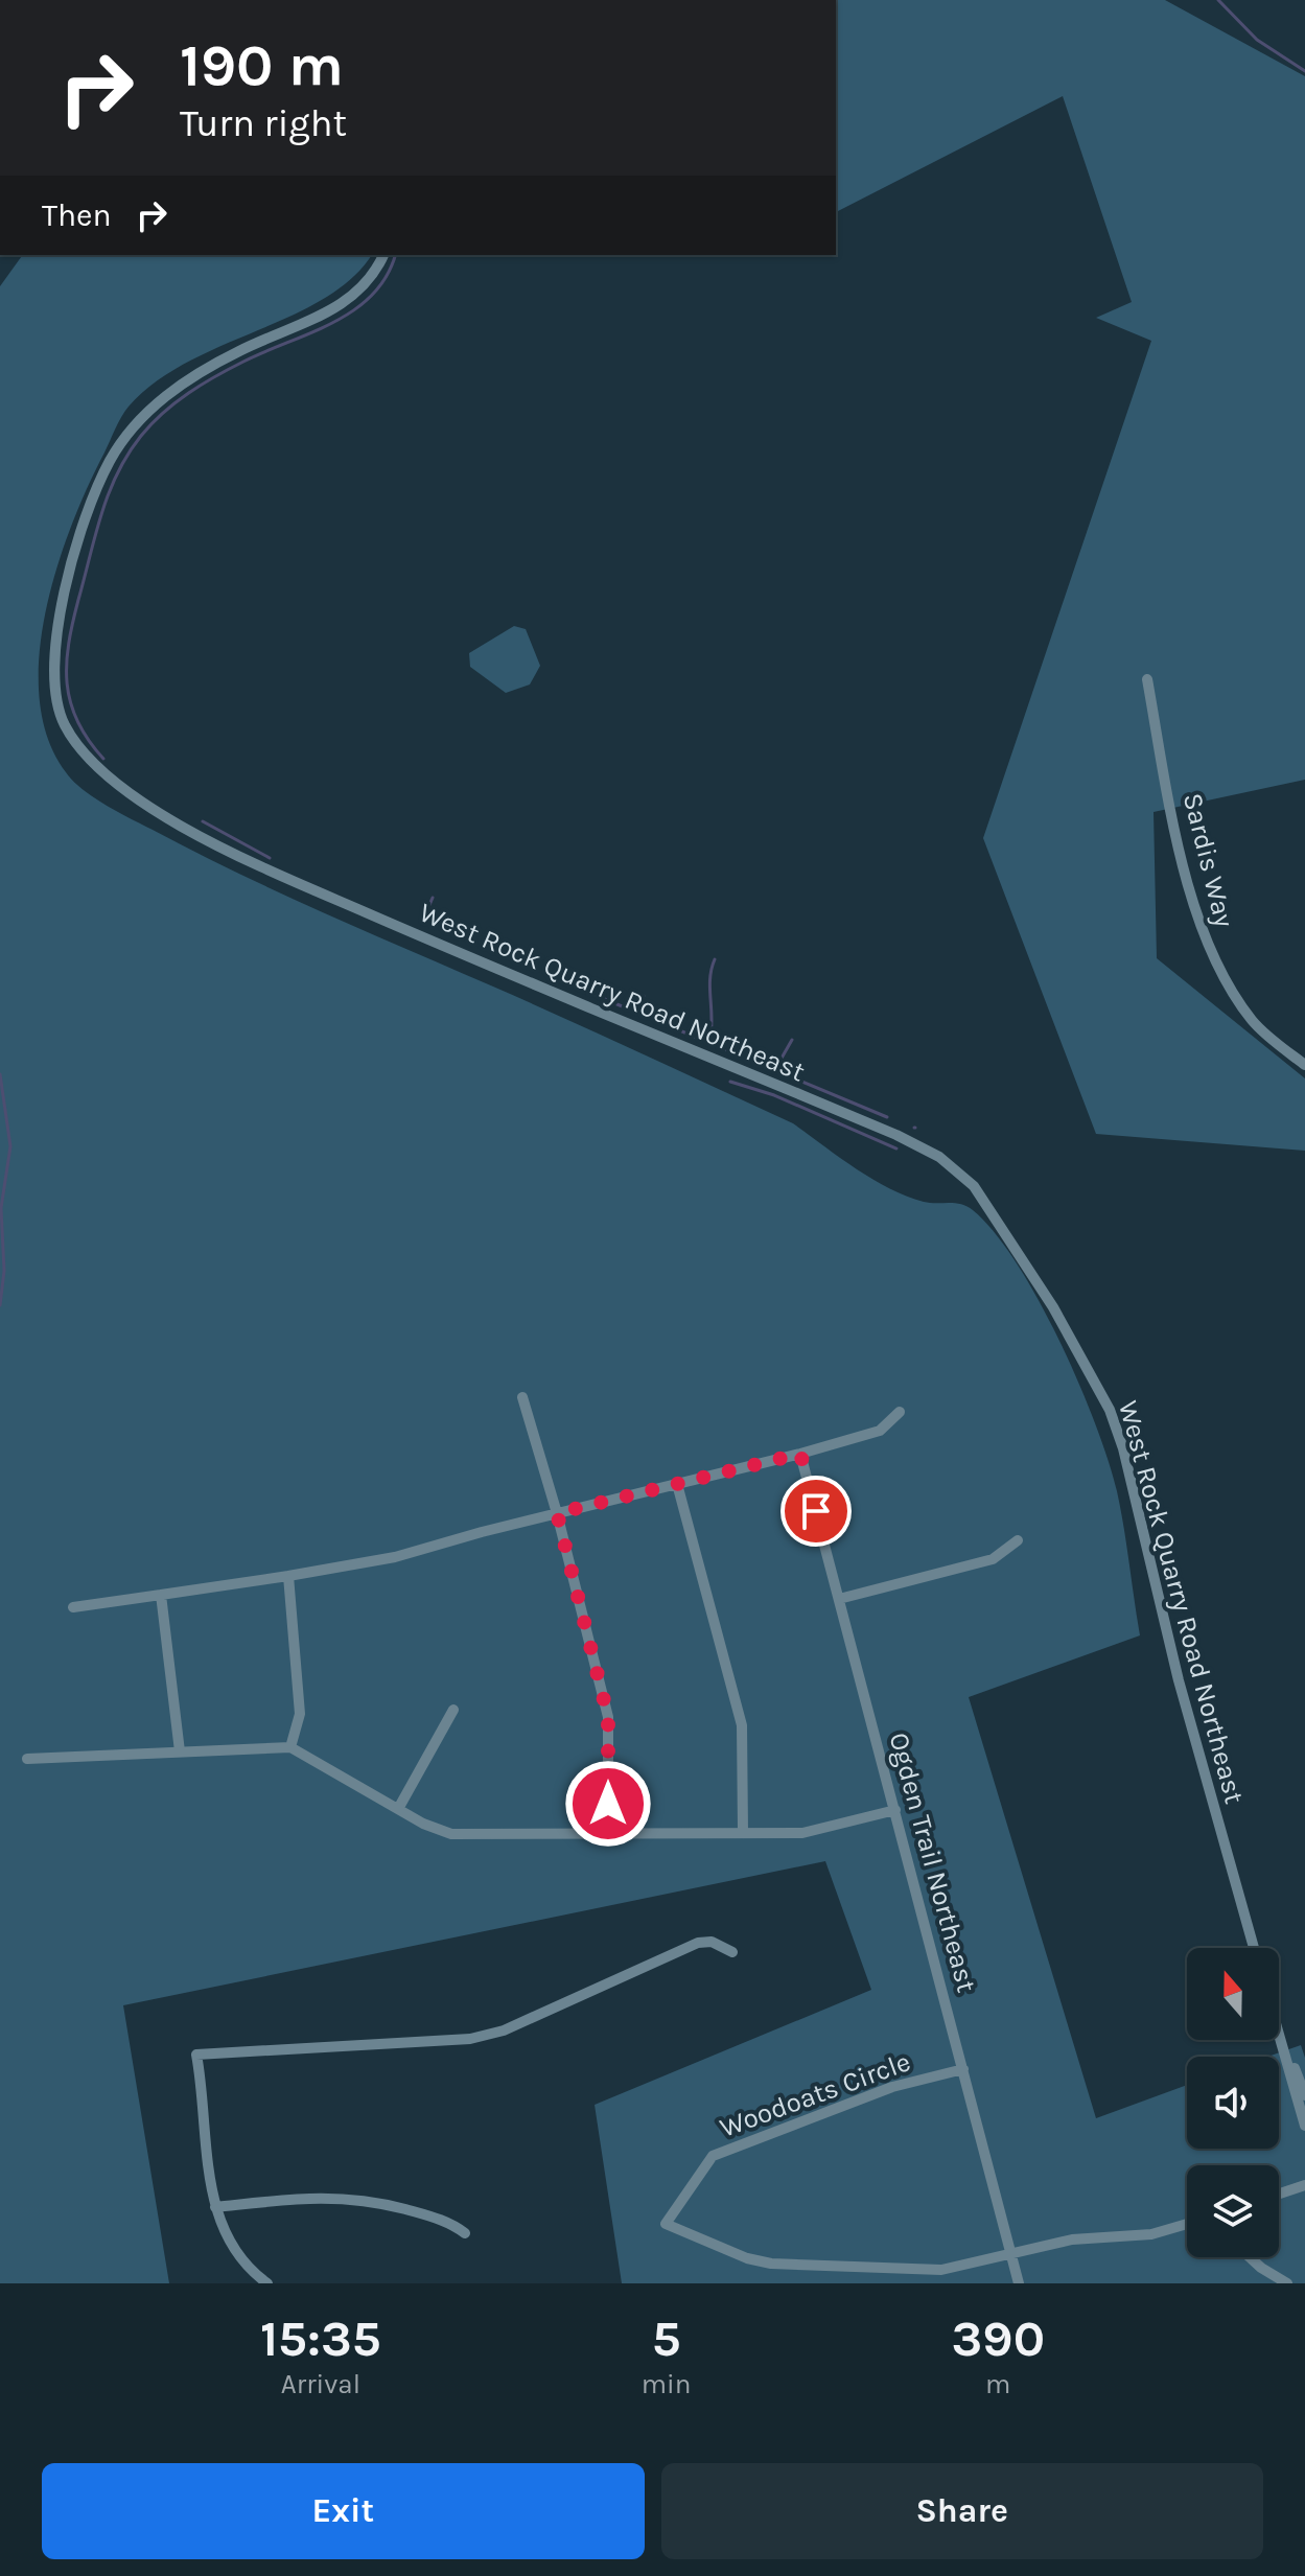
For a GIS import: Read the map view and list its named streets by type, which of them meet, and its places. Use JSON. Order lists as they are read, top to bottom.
{
  "streets": {
    "street": [
      "Sardis Way",
      "West Rock Quarry Road Northeast",
      "Ogden Trail Northeast",
      "Woodoats Circle"
    ]
  },
  "crossings": [
    ["Ogden Trail Northeast", "Woodoats Circle"]
  ],
  "north": "top",
  "page": {
    "turn": ["190 m", "Turn right"],
    "then": "Then",
    "eta": [
      "15:35",
      "Arrival",
      "5",
      "min",
      "390",
      "m"
    ],
    "buttons": ["Exit", "Share"]
  }
}
